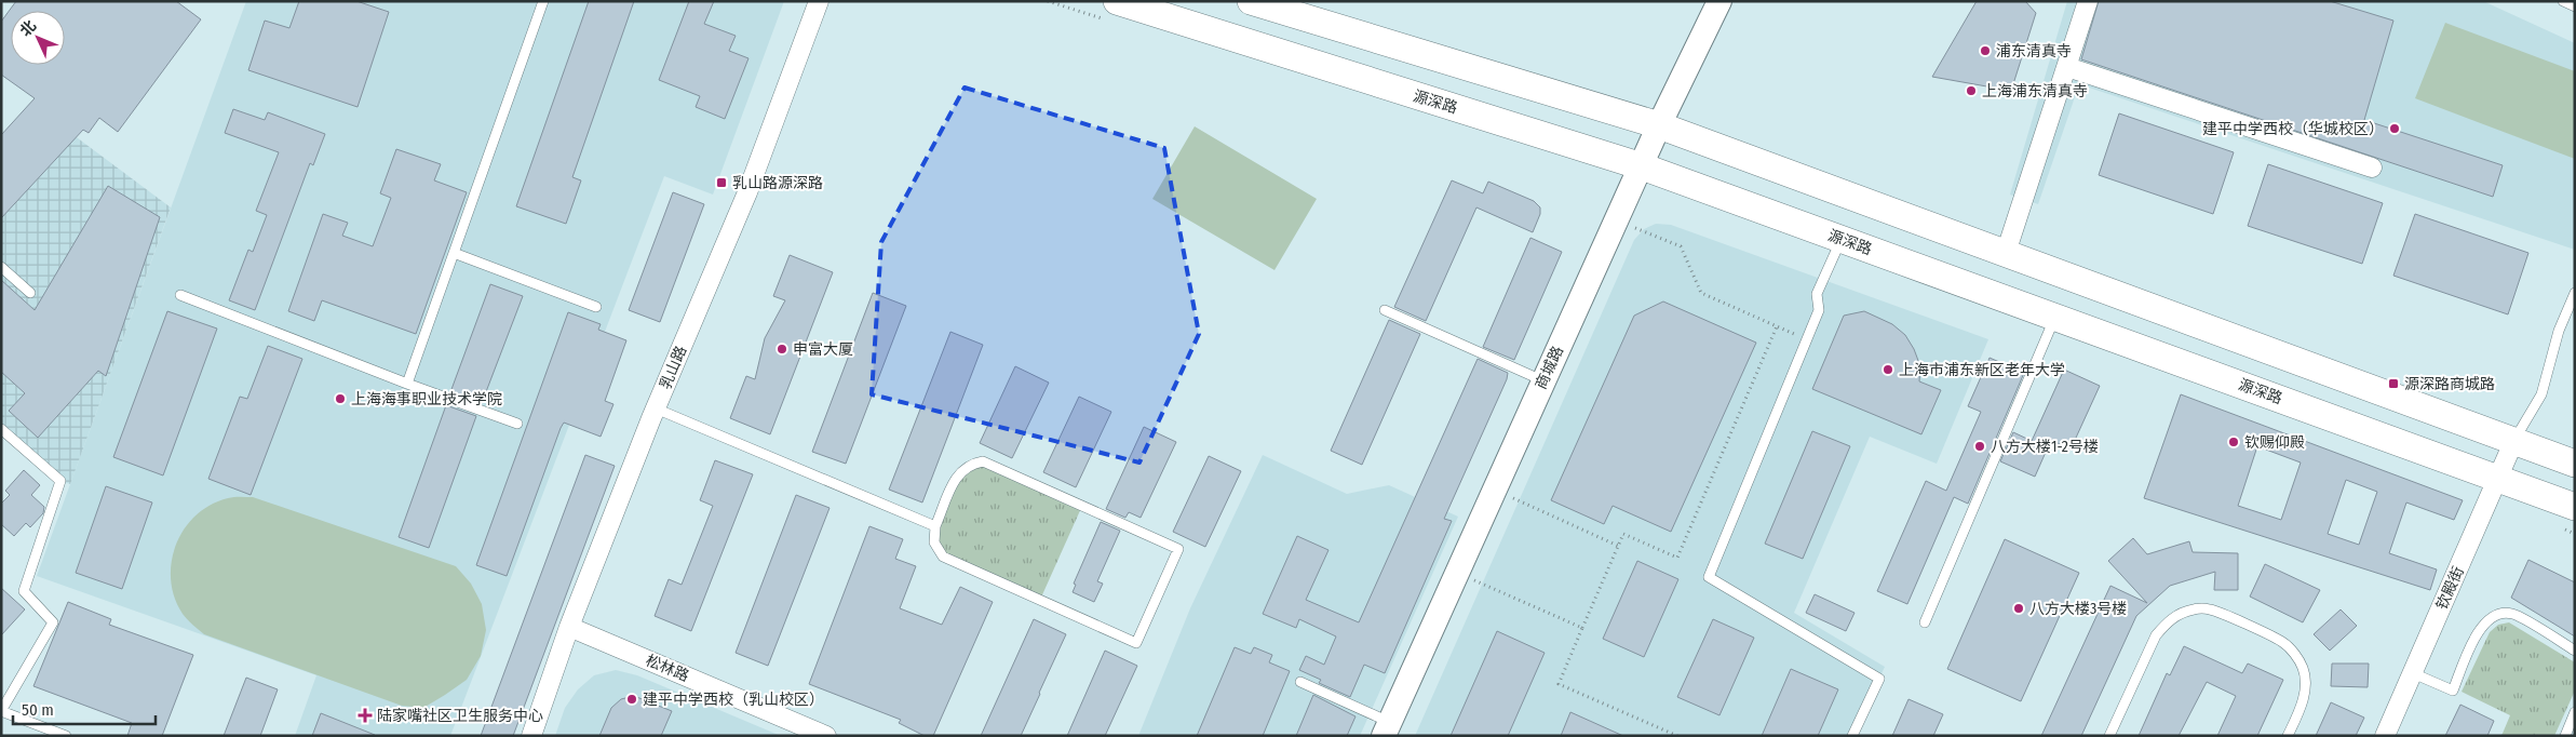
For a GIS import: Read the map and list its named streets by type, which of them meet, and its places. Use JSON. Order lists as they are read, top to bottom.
{
  "streets": {
    "main road": ["源深路"],
    "street": [
      "乳山路",
      "商城路",
      "钦殿街",
      "松林路"
    ]
  },
  "crossings": [
    ["源深路", "商城路"],
    ["源深路", "钦殿街"],
    ["乳山路", "松林路"]
  ],
  "places": {
    "other": [
      "浦东清真寺",
      "上海浦东清真寺",
      "建平中学西校（华城校区）",
      "申富大厦",
      "上海市浦东新区老年大学",
      "上海海事职业技术学院",
      "钦赐仰殿",
      "八方大楼1-2号楼",
      "八方大楼3号楼",
      "建平中学西校（乳山校区）"
    ],
    "transit": ["乳山路源深路", "源深路商城路"],
    "health": ["陆家嘴社区卫生服务中心"]
  },
  "scale_bar": "50 m",
  "north": "top left"
}
